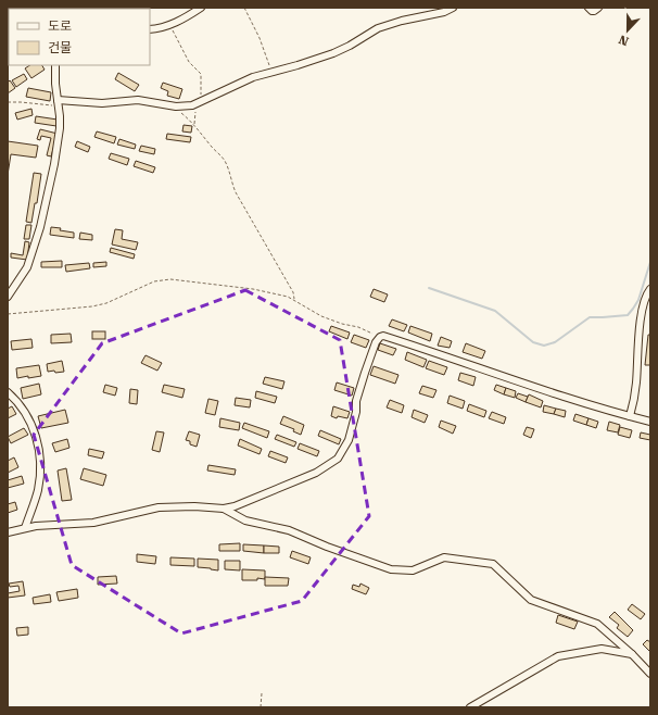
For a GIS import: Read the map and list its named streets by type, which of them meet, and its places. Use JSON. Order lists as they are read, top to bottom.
{
  "legend": ["도로", "건물"],
  "north": "bottom"
}
